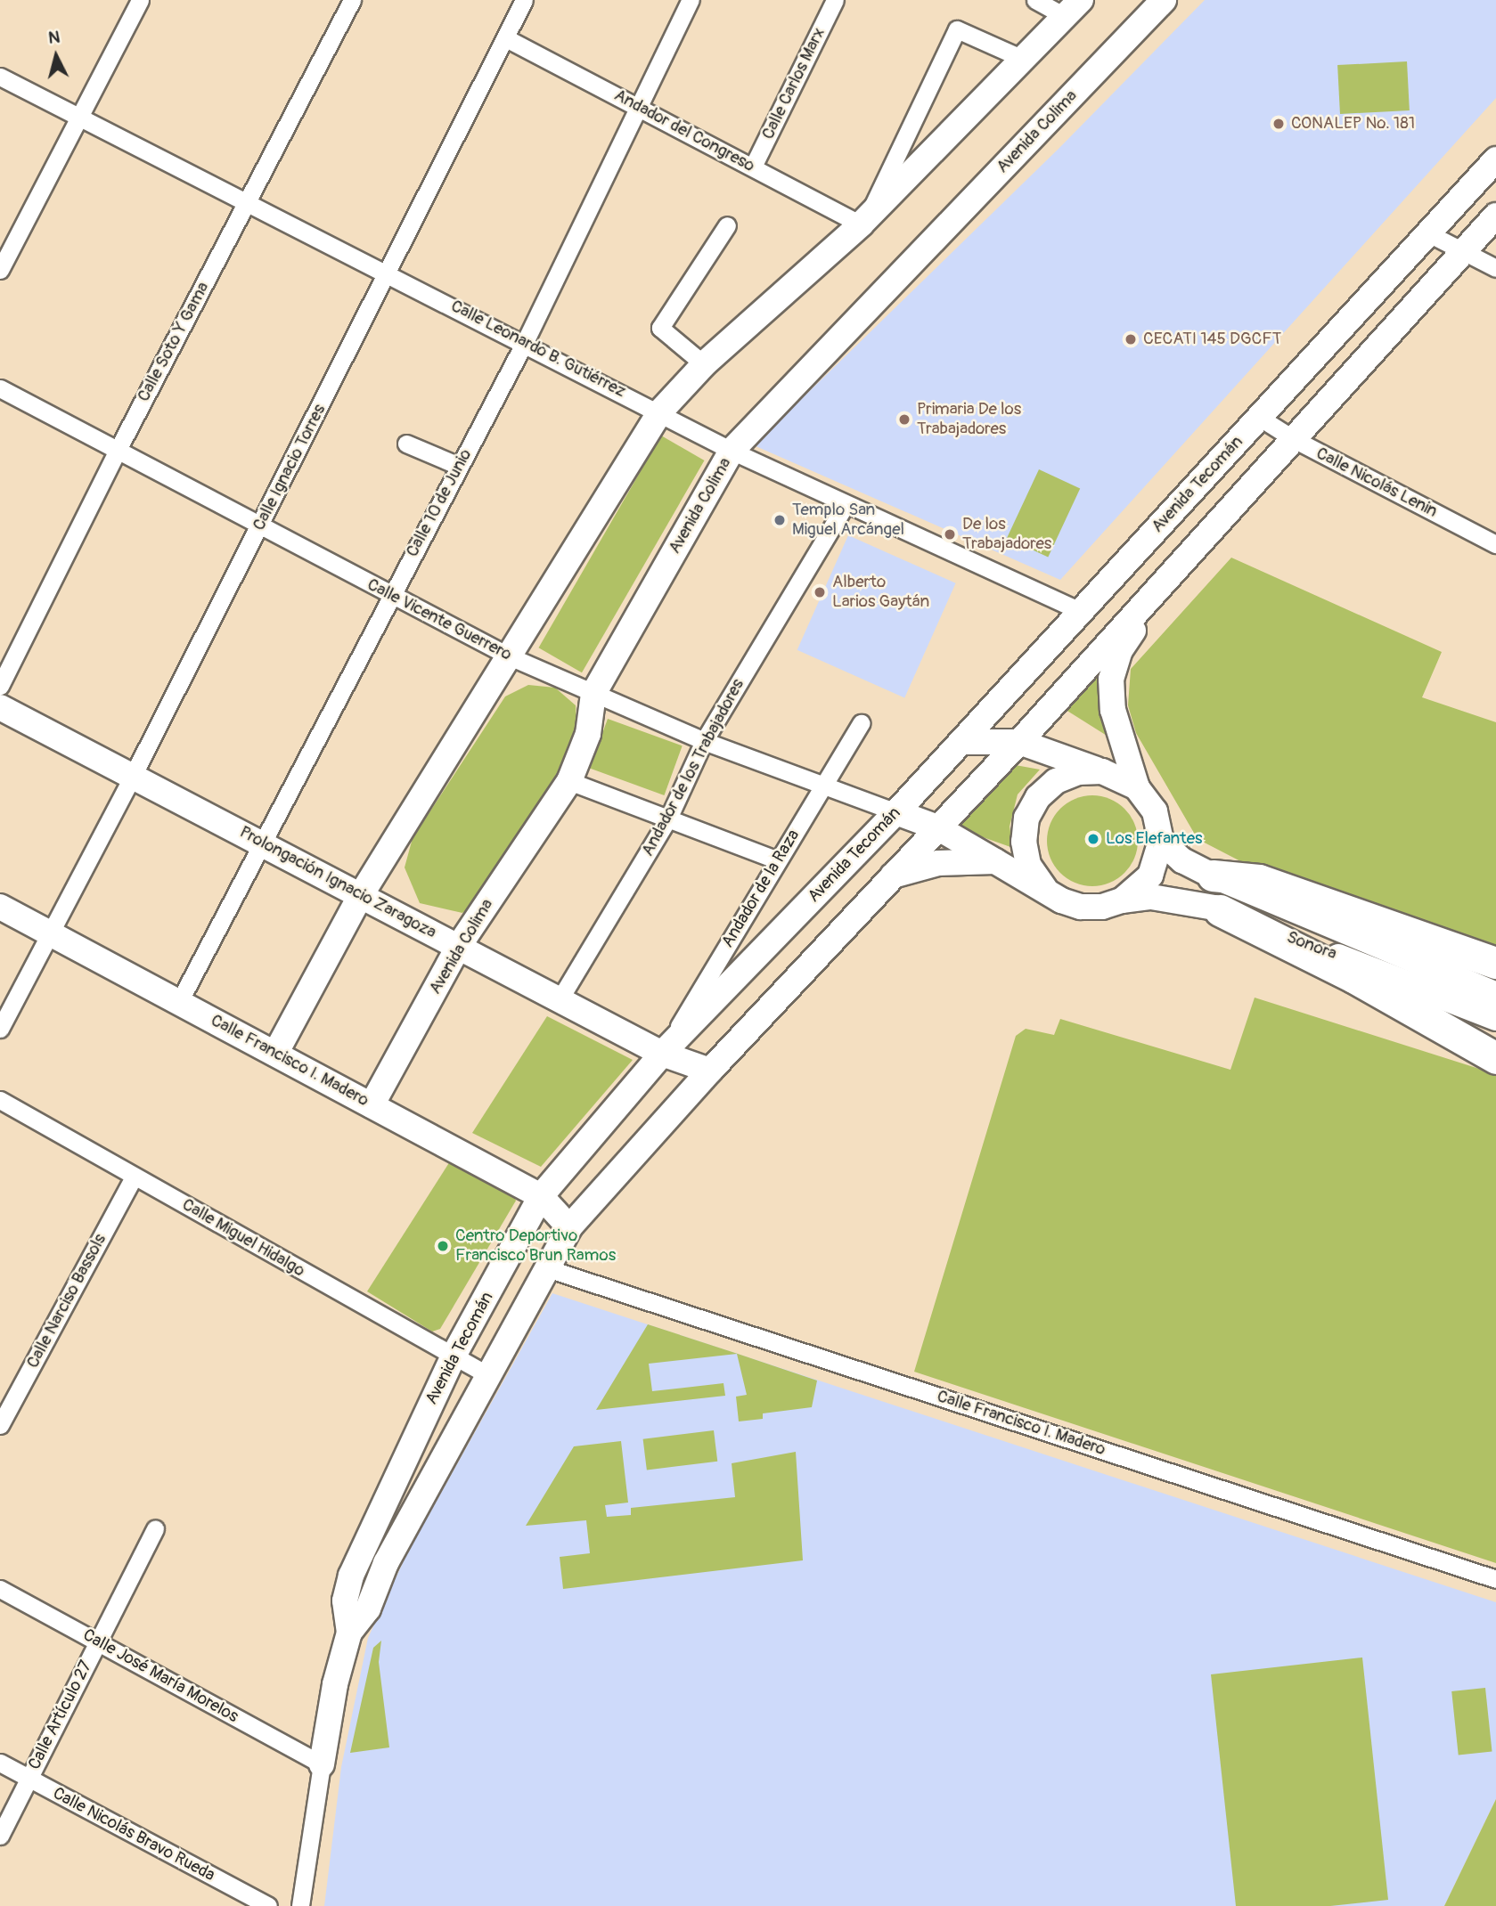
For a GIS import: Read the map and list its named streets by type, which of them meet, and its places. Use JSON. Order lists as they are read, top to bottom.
{
  "streets": {
    "street": [
      "Calle Carlos Marx",
      "Andador del Congreso",
      "Avenida Colima",
      "Calle Soto Y Gama",
      "Calle Leonardo B. Gutiérrez",
      "Calle Ignacio Torres",
      "Calle Nicolás Lenin",
      "Avenida Tecomán",
      "Calle 10 de Junio",
      "Calle Vicente Guerrero",
      "Andador de los Trabajadores",
      "Prolongación Ignacio Zaragoza",
      "Andador de la Raza",
      "Sonora",
      "Calle Francisco I. Madero",
      "Calle Miguel Hidalgo",
      "Calle Narciso Bassols",
      "Calle José María Morelos",
      "Calle Artículo 27",
      "Calle Nicolás Bravo Rueda"
    ]
  },
  "crossings": [
    ["Calle Carlos Marx", "Andador del Congreso"],
    ["Andador del Congreso", "Calle Ignacio Torres"],
    ["Andador del Congreso", "Calle 10 de Junio"],
    ["Avenida Colima", "Calle Leonardo B. Gutiérrez"],
    ["Avenida Colima", "Calle Vicente Guerrero"],
    ["Avenida Colima", "Prolongación Ignacio Zaragoza"],
    ["Avenida Colima", "Calle Francisco I. Madero"],
    ["Calle Soto Y Gama", "Calle Leonardo B. Gutiérrez"],
    ["Calle Soto Y Gama", "Calle Vicente Guerrero"],
    ["Calle Leonardo B. Gutiérrez", "Calle Ignacio Torres"],
    ["Calle Leonardo B. Gutiérrez", "Avenida Tecomán"],
    ["Calle Leonardo B. Gutiérrez", "Calle 10 de Junio"],
    ["Calle Leonardo B. Gutiérrez", "Andador de los Trabajadores"],
    ["Calle Ignacio Torres", "Calle Vicente Guerrero"],
    ["Calle Ignacio Torres", "Prolongación Ignacio Zaragoza"],
    ["Calle Ignacio Torres", "Calle Francisco I. Madero"],
    ["Calle Nicolás Lenin", "Avenida Tecomán"],
    ["Avenida Tecomán", "Calle Vicente Guerrero"],
    ["Avenida Tecomán", "Prolongación Ignacio Zaragoza"],
    ["Avenida Tecomán", "Andador de la Raza"],
    ["Avenida Tecomán", "Sonora"],
    ["Avenida Tecomán", "Calle Francisco I. Madero"],
    ["Avenida Tecomán", "Calle Miguel Hidalgo"],
    ["Avenida Tecomán", "Calle José María Morelos"],
    ["Calle 10 de Junio", "Calle Vicente Guerrero"],
    ["Calle 10 de Junio", "Prolongación Ignacio Zaragoza"],
    ["Calle 10 de Junio", "Calle Francisco I. Madero"],
    ["Calle Vicente Guerrero", "Andador de los Trabajadores"],
    ["Calle Vicente Guerrero", "Andador de la Raza"],
    ["Andador de los Trabajadores", "Prolongación Ignacio Zaragoza"],
    ["Prolongación Ignacio Zaragoza", "Andador de la Raza"],
    ["Calle Miguel Hidalgo", "Calle Narciso Bassols"],
    ["Calle José María Morelos", "Calle Artículo 27"],
    ["Calle Artículo 27", "Calle Nicolás Bravo Rueda"]
  ],
  "places": [
    "CONALEP No. 181",
    "CECATI 145 DGCFT",
    "Primaria De los Trabajadores",
    "Templo San Miguel Arcángel",
    "De los Trabajadores",
    "Alberto Larios Gaytán",
    "Los Elefantes",
    "Centro Deportivo Francisco Brun Ramos"
  ],
  "north": "top"
}
